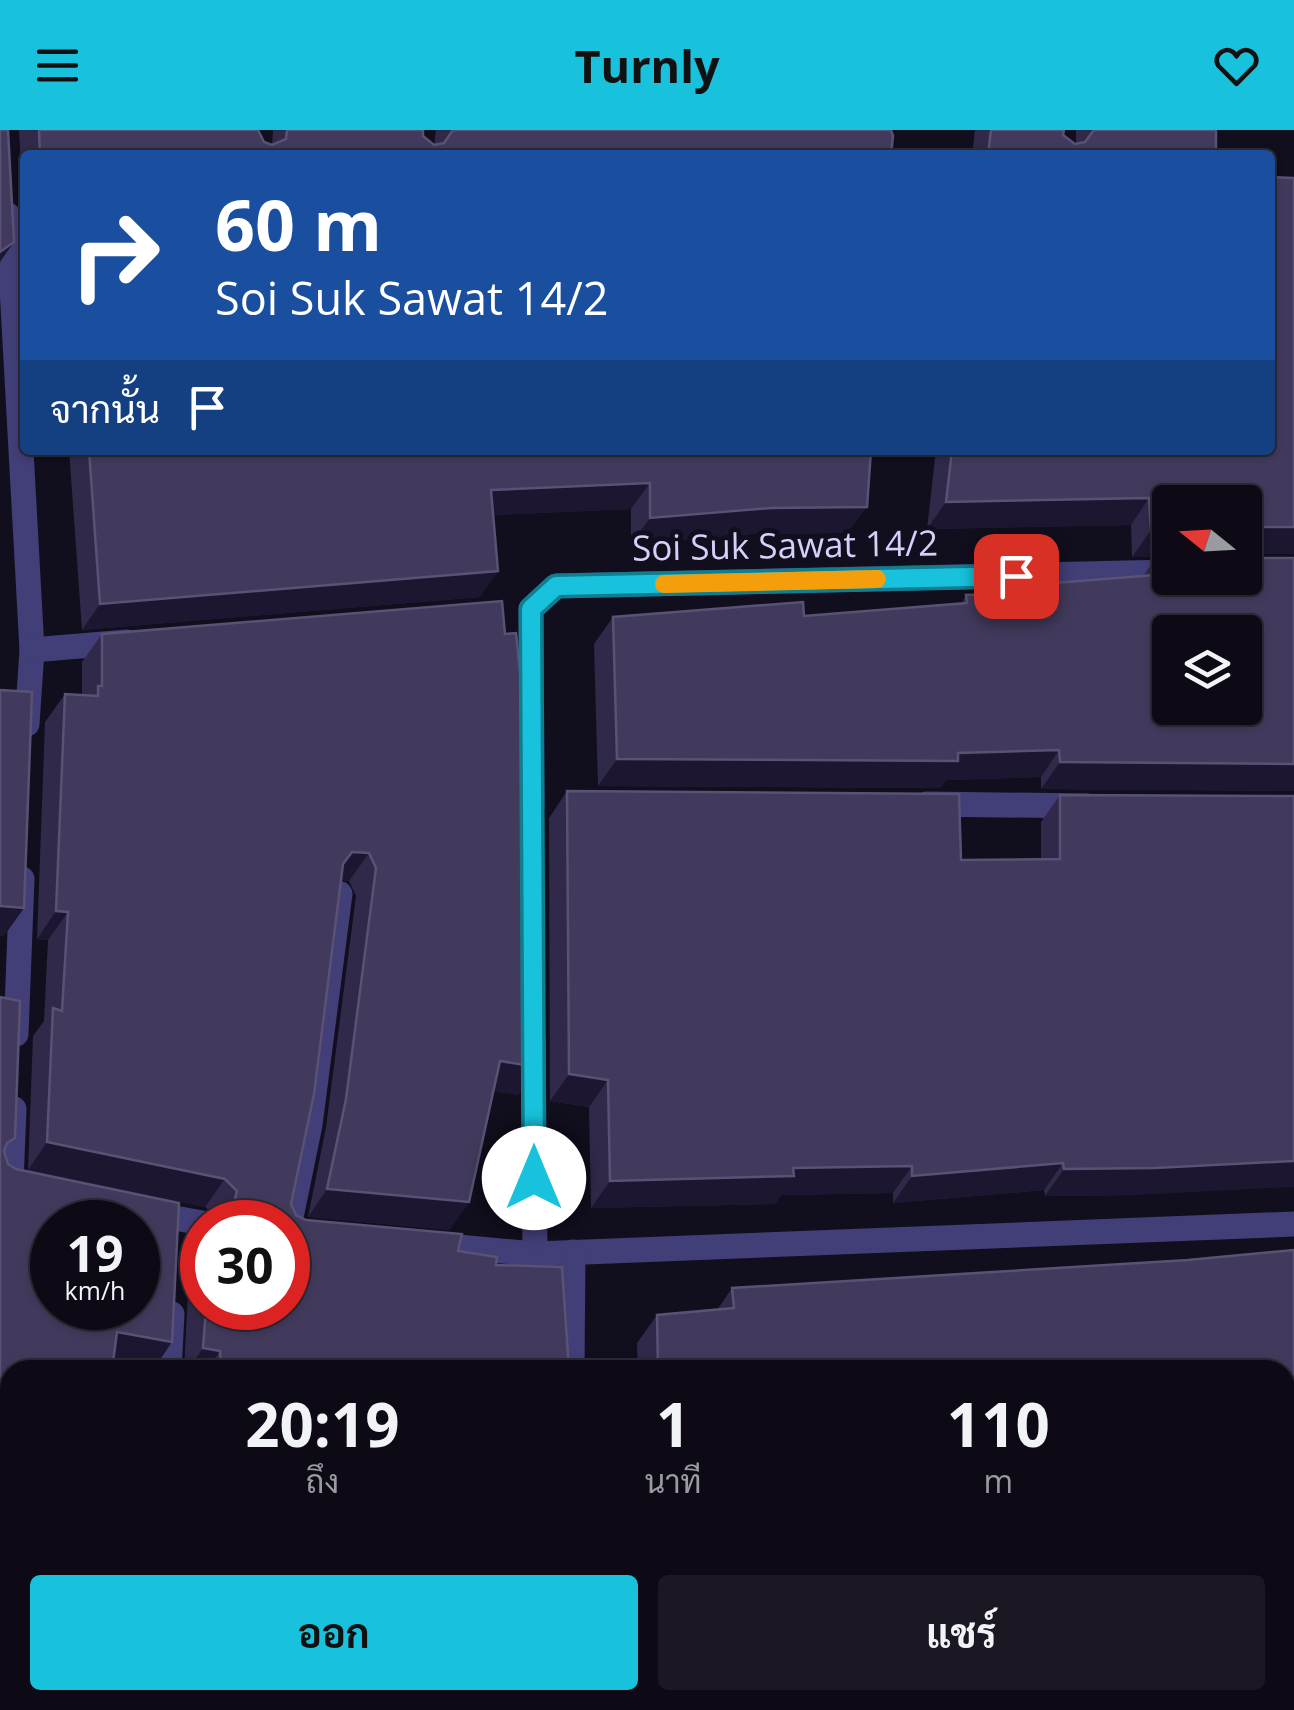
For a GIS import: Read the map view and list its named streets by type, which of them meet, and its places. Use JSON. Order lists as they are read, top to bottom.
{
  "streets": {
    "street": ["Soi Suk Sawat 14/2"]
  },
  "north": "left",
  "page": {
    "header": "Turnly",
    "turn": ["60 m", "Soi Suk Sawat 14/2"],
    "then": "จากนั้น",
    "speed": "19 km/h",
    "limit": "30",
    "eta": [
      "20:19",
      "ถึง",
      "1",
      "นาที",
      "110",
      "m"
    ],
    "buttons": ["ออก", "แชร์"]
  }
}
